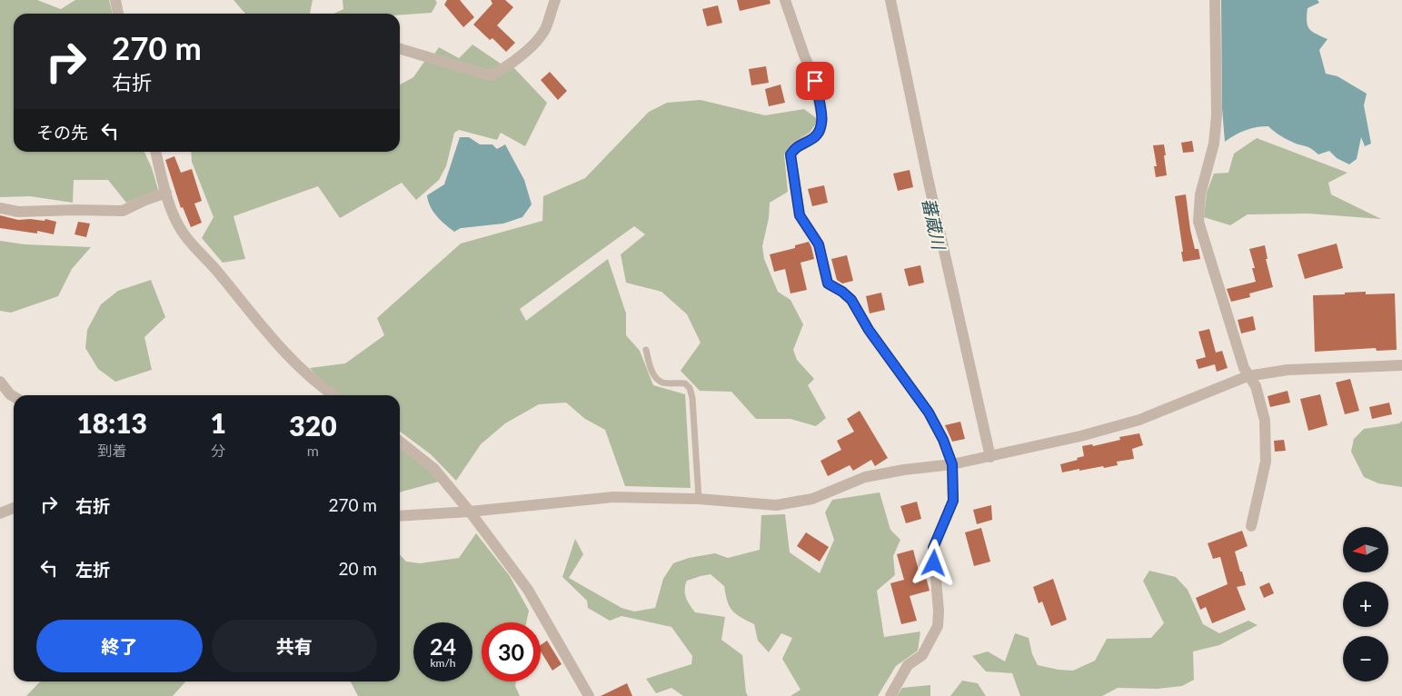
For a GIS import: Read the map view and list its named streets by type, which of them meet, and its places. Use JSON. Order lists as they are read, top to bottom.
{
  "water": ["蕃蔵川"],
  "north": "left",
  "page": {
    "turn": ["270 m", "右折"],
    "then": "その先",
    "eta": [
      "18:13",
      "到着",
      "1",
      "分",
      "320",
      "m"
    ],
    "list": [
      {
        "name": "右折",
        "value": "270 m"
      },
      {
        "name": "左折",
        "value": "20 m"
      }
    ],
    "map_buttons": ["+", "−"],
    "buttons": ["終了", "共有"],
    "speed": "24 km/h",
    "limit": "30"
  }
}
